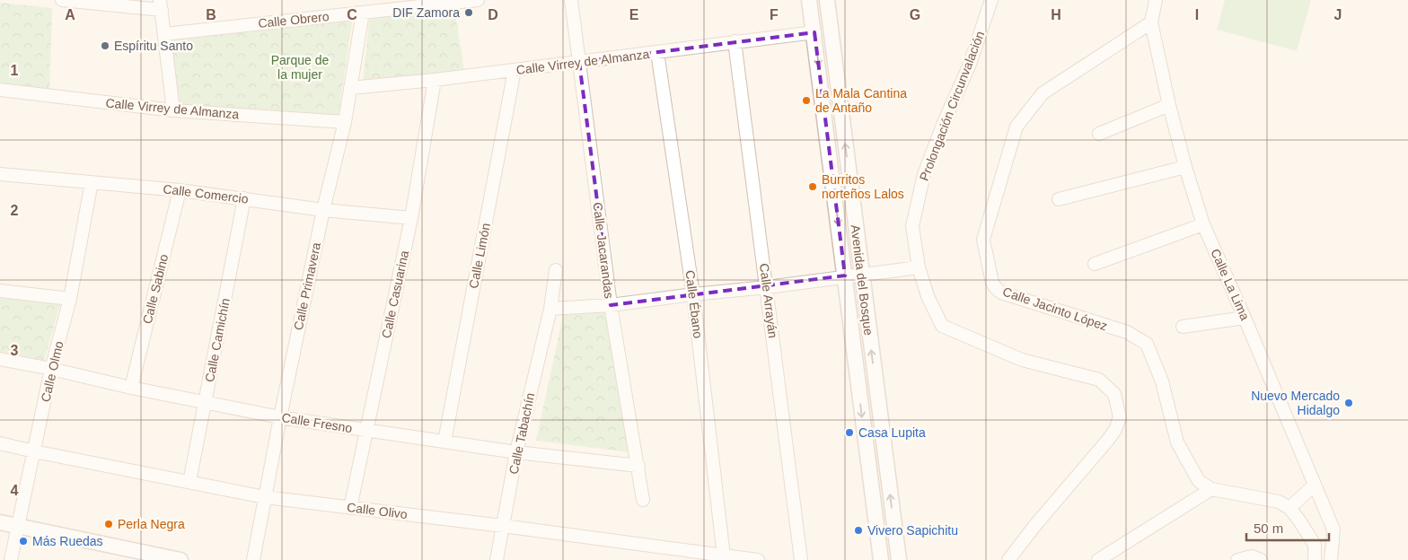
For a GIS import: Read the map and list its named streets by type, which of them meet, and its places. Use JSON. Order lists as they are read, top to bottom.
{
  "streets": {
    "street": [
      "Calle Obrero",
      "Calle Virrey de Almanza",
      "Prolongación Circunvalación",
      "Calle Comercio",
      "Calle Jacarandas",
      "Calle Limón",
      "Avenida del Bosque",
      "Calle La Lima",
      "Calle Primavera",
      "Calle Sabino",
      "Calle Casuarina",
      "Calle Arrayán",
      "Calle Ébano",
      "Calle Jacinto López",
      "Calle Camichín",
      "Calle Olmo",
      "Calle Fresno",
      "Calle Tabachín",
      "Calle Olivo"
    ]
  },
  "crossings": [
    ["Calle Obrero", "Calle Primavera"],
    ["Calle Virrey de Almanza", "Calle Jacarandas"],
    ["Calle Virrey de Almanza", "Calle Limón"],
    ["Calle Virrey de Almanza", "Avenida del Bosque"],
    ["Calle Virrey de Almanza", "Calle Primavera"],
    ["Calle Virrey de Almanza", "Calle Casuarina"],
    ["Calle Virrey de Almanza", "Calle Arrayán"],
    ["Calle Virrey de Almanza", "Calle Ébano"],
    ["Calle Comercio", "Calle Primavera"],
    ["Calle Comercio", "Calle Sabino"],
    ["Calle Comercio", "Calle Casuarina"],
    ["Calle Comercio", "Calle Camichín"],
    ["Calle Comercio", "Calle Olmo"],
    ["Calle Jacarandas", "Calle Fresno"],
    ["Calle Limón", "Calle Fresno"],
    ["Calle La Lima", "Calle Jacinto López"],
    ["Calle Primavera", "Calle Fresno"],
    ["Calle Primavera", "Calle Olivo"],
    ["Calle Sabino", "Calle Fresno"],
    ["Calle Casuarina", "Calle Fresno"],
    ["Calle Casuarina", "Calle Olivo"],
    ["Calle Ébano", "Calle Olivo"],
    ["Calle Camichín", "Calle Fresno"],
    ["Calle Camichín", "Calle Olivo"],
    ["Calle Olmo", "Calle Fresno"],
    ["Calle Olmo", "Calle Olivo"],
    ["Calle Fresno", "Calle Tabachín"],
    ["Calle Tabachín", "Calle Olivo"]
  ],
  "parks": ["Parque de la mujer"],
  "places": [
    "DIF Zamora",
    "Espíritu Santo",
    "La Mala Cantina de Antaño",
    "Burritos norteños Lalos",
    "Nuevo Mercado Hidalgo",
    "Casa Lupita",
    "Perla Negra",
    "Vivero Sapichitu",
    "Más Ruedas"
  ],
  "scale_bar": "50 m",
  "grid": {
    "columns": [
      "A",
      "B",
      "C",
      "D",
      "E",
      "F",
      "G",
      "H",
      "I",
      "J"
    ],
    "rows": [
      "1",
      "2",
      "3",
      "4"
    ]
  }
}
